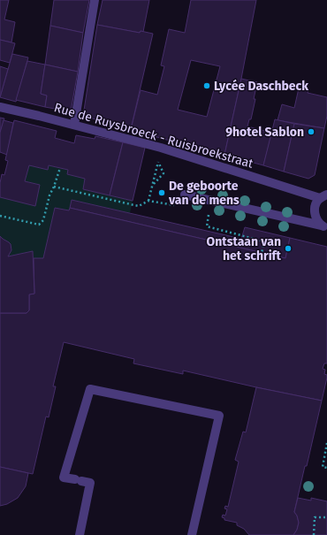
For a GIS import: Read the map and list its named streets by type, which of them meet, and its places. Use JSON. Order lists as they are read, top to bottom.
{
  "streets": {
    "street": ["Rue de Ruysbroeck - Ruisbroekstraat"]
  },
  "places": [
    "Lycée Daschbeck",
    "9hotel Sablon",
    "De geboorte van de mens",
    "Ontstaan van het schrift"
  ]
}
